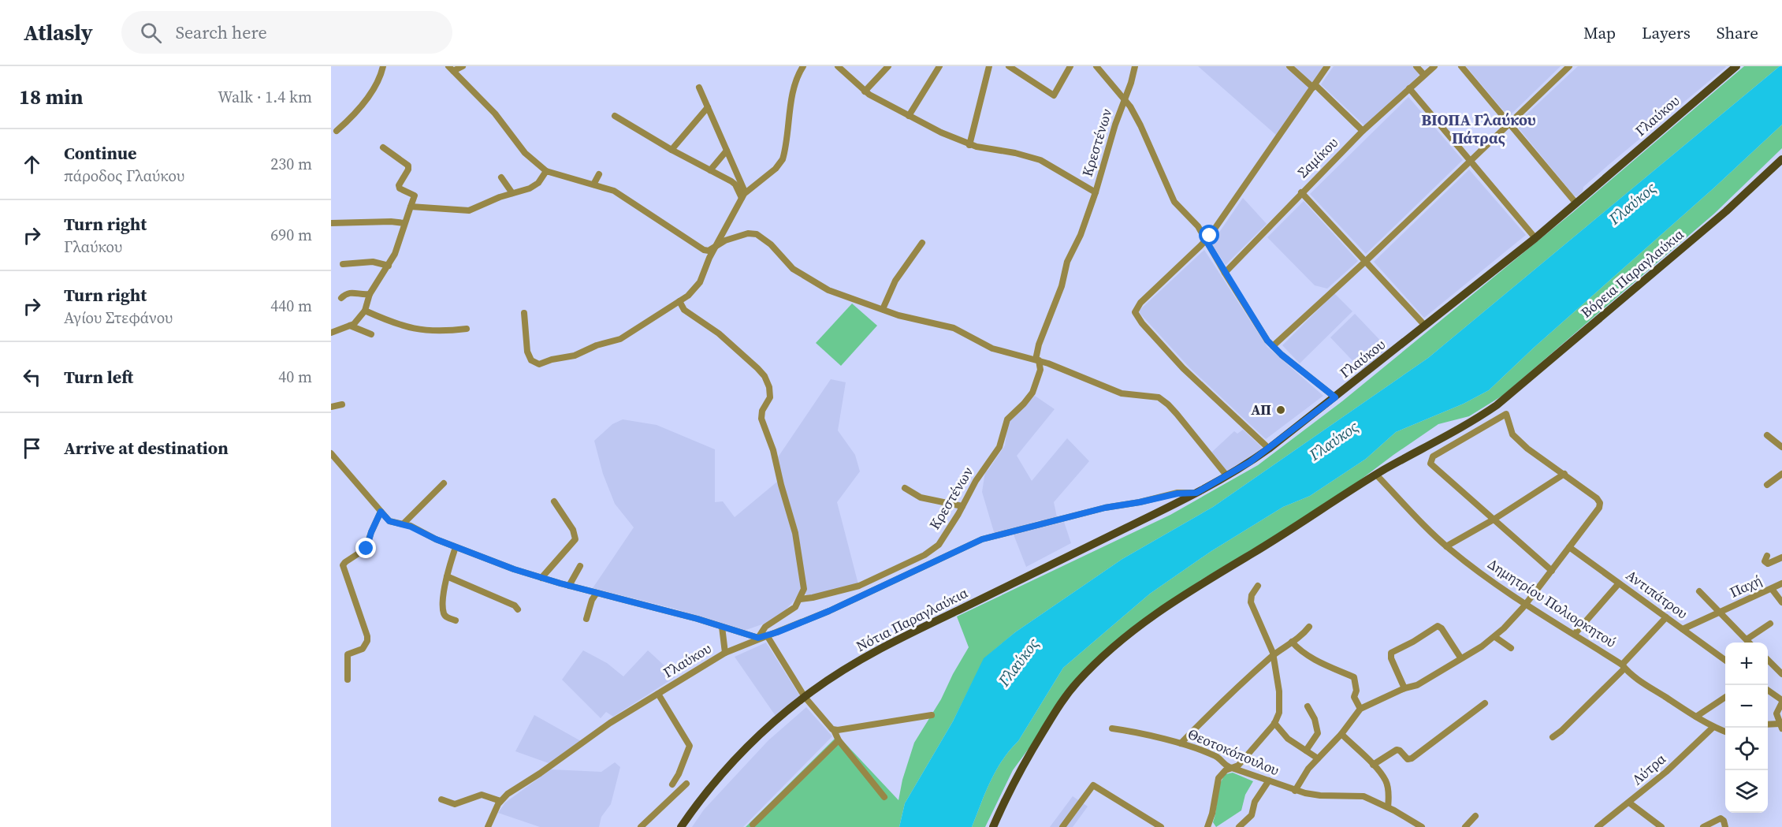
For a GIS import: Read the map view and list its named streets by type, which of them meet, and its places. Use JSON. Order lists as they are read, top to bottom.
{
  "streets": {
    "main road": ["Γλαύκου", "Βόρεια Παραγλαύκια", "Νότια Παραγλαύκια"],
    "street": [
      "Κρεστένων",
      "Σαμίκου",
      "Παχή",
      "Αντιπάτρου",
      "Δημητρίου Πολιορκητού",
      "Θεοτοκόπουλου",
      "Λύτρα"
    ]
  },
  "crossings": [
    ["Γλαύκου", "Νότια Παραγλαύκια"],
    ["Βόρεια Παραγλαύκια", "Δημητρίου Πολιορκητού"],
    ["Παχή", "Αντιπάτρου"],
    ["Δημητρίου Πολιορκητού", "Λύτρα"]
  ],
  "districts": ["ΒΙΟΠΑ Γλαύκου Πάτρας"],
  "water": ["Γλαύκος"],
  "places": ["ΑΠ"],
  "page": {
    "header": "Atlasly",
    "search": "Search here",
    "nav": ["Map", "Layers", "Share"],
    "heading": ["18 min", "Walk · 1.4 km"],
    "list": [
      ["Continue", "πάροδος Γλαύκου", "230 m"],
      ["Turn right", "Γλαύκου", "690 m"],
      ["Turn right", "Αγίου Στεφάνου", "440 m"],
      ["Turn left", "40 m"],
      "Arrive at destination"
    ],
    "map_buttons": ["+", "−"]
  }
}
